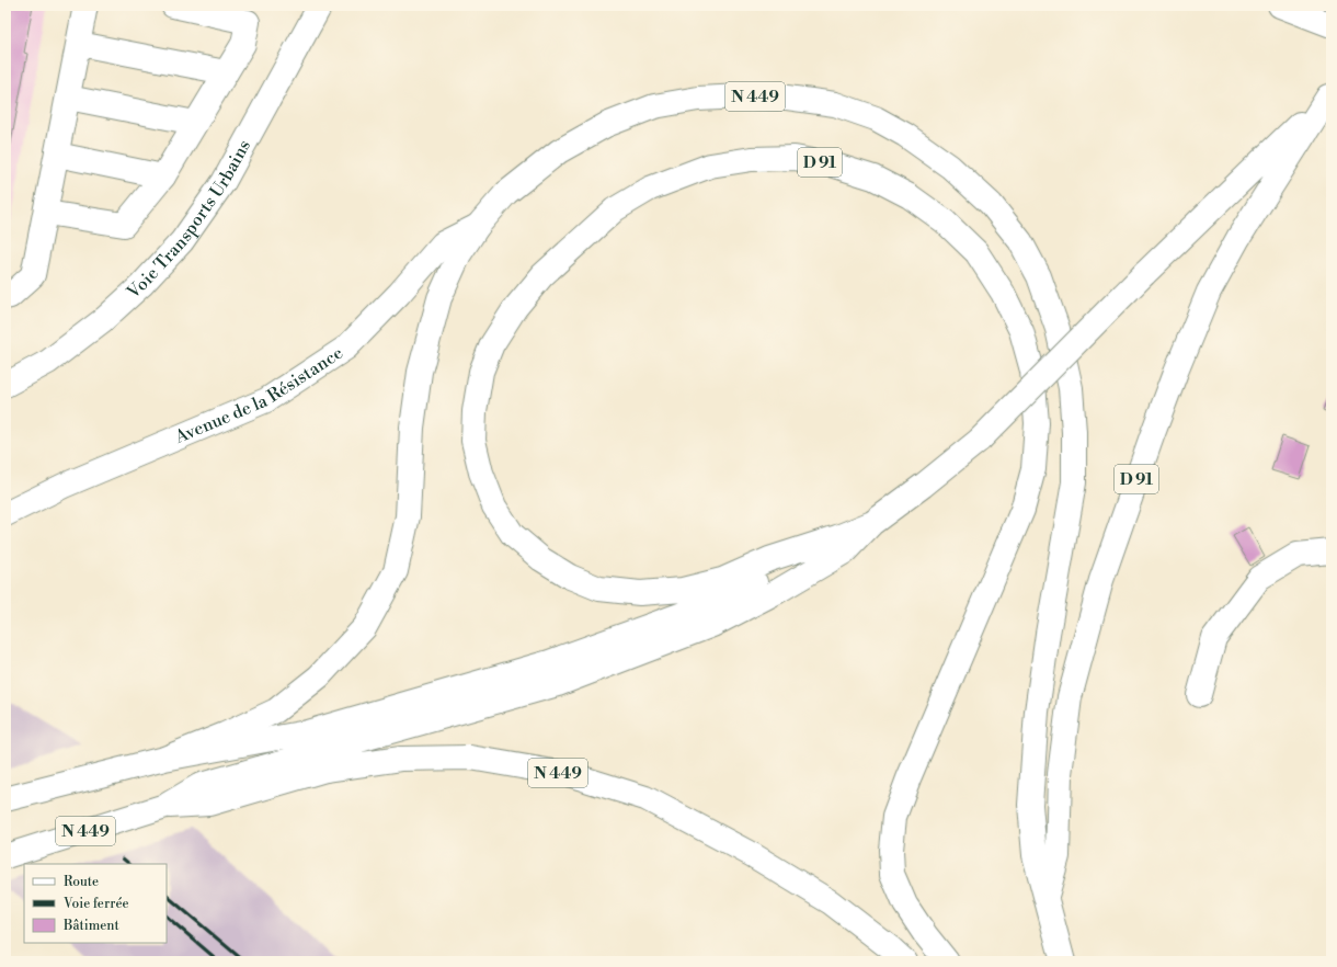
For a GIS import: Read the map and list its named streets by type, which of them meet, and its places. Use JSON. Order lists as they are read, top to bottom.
{
  "streets": {
    "main road": [
      "N 449",
      "D 91",
      "Voie Transports Urbains",
      "Avenue de la Résistance"
    ]
  },
  "crossings": [
    ["N 449", "D 91"],
    ["N 449", "Avenue de la Résistance"]
  ],
  "legend": ["Route", "Voie ferrée", "Bâtiment"]
}
